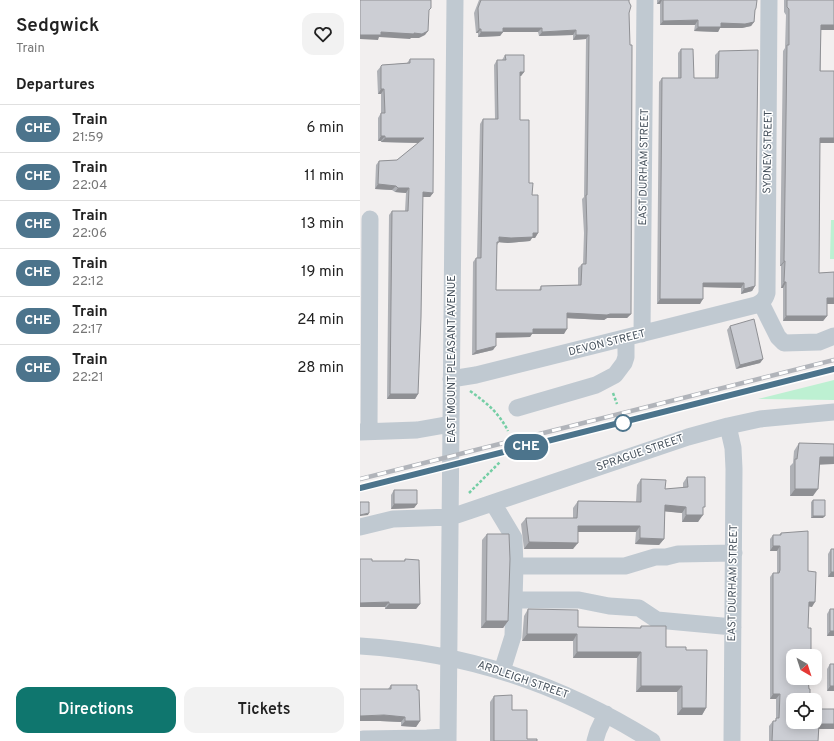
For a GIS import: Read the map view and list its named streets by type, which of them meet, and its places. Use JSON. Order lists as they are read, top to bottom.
{
  "streets": {
    "street": [
      "SYDNEY STREET",
      "EAST DURHAM STREET",
      "DEVON STREET",
      "EAST MOUNT PLEASANT AVENUE",
      "SPRAGUE STREET",
      "ARDLEIGH STREET"
    ]
  },
  "crossings": [
    ["SYDNEY STREET", "DEVON STREET"],
    ["EAST DURHAM STREET", "DEVON STREET"],
    ["EAST DURHAM STREET", "SPRAGUE STREET"],
    ["DEVON STREET", "EAST MOUNT PLEASANT AVENUE"],
    ["EAST MOUNT PLEASANT AVENUE", "SPRAGUE STREET"],
    ["EAST MOUNT PLEASANT AVENUE", "ARDLEIGH STREET"]
  ],
  "north": "bottom right",
  "page": {
    "heading": [
      ["Sedgwick", "Train"],
      "Departures"
    ],
    "on_map": "CHE",
    "list": [
      {
        "mark": "CHE",
        "name": "Train",
        "note": "21:59",
        "value": "6 min"
      },
      {
        "mark": "CHE",
        "name": "Train",
        "note": "22:04",
        "value": "11 min"
      },
      {
        "mark": "CHE",
        "name": "Train",
        "note": "22:06",
        "value": "13 min"
      },
      {
        "mark": "CHE",
        "name": "Train",
        "note": "22:12",
        "value": "19 min"
      },
      {
        "mark": "CHE",
        "name": "Train",
        "note": "22:17",
        "value": "24 min"
      },
      {
        "mark": "CHE",
        "name": "Train",
        "note": "22:21",
        "value": "28 min"
      }
    ],
    "buttons": ["Directions", "Tickets"]
  }
}
